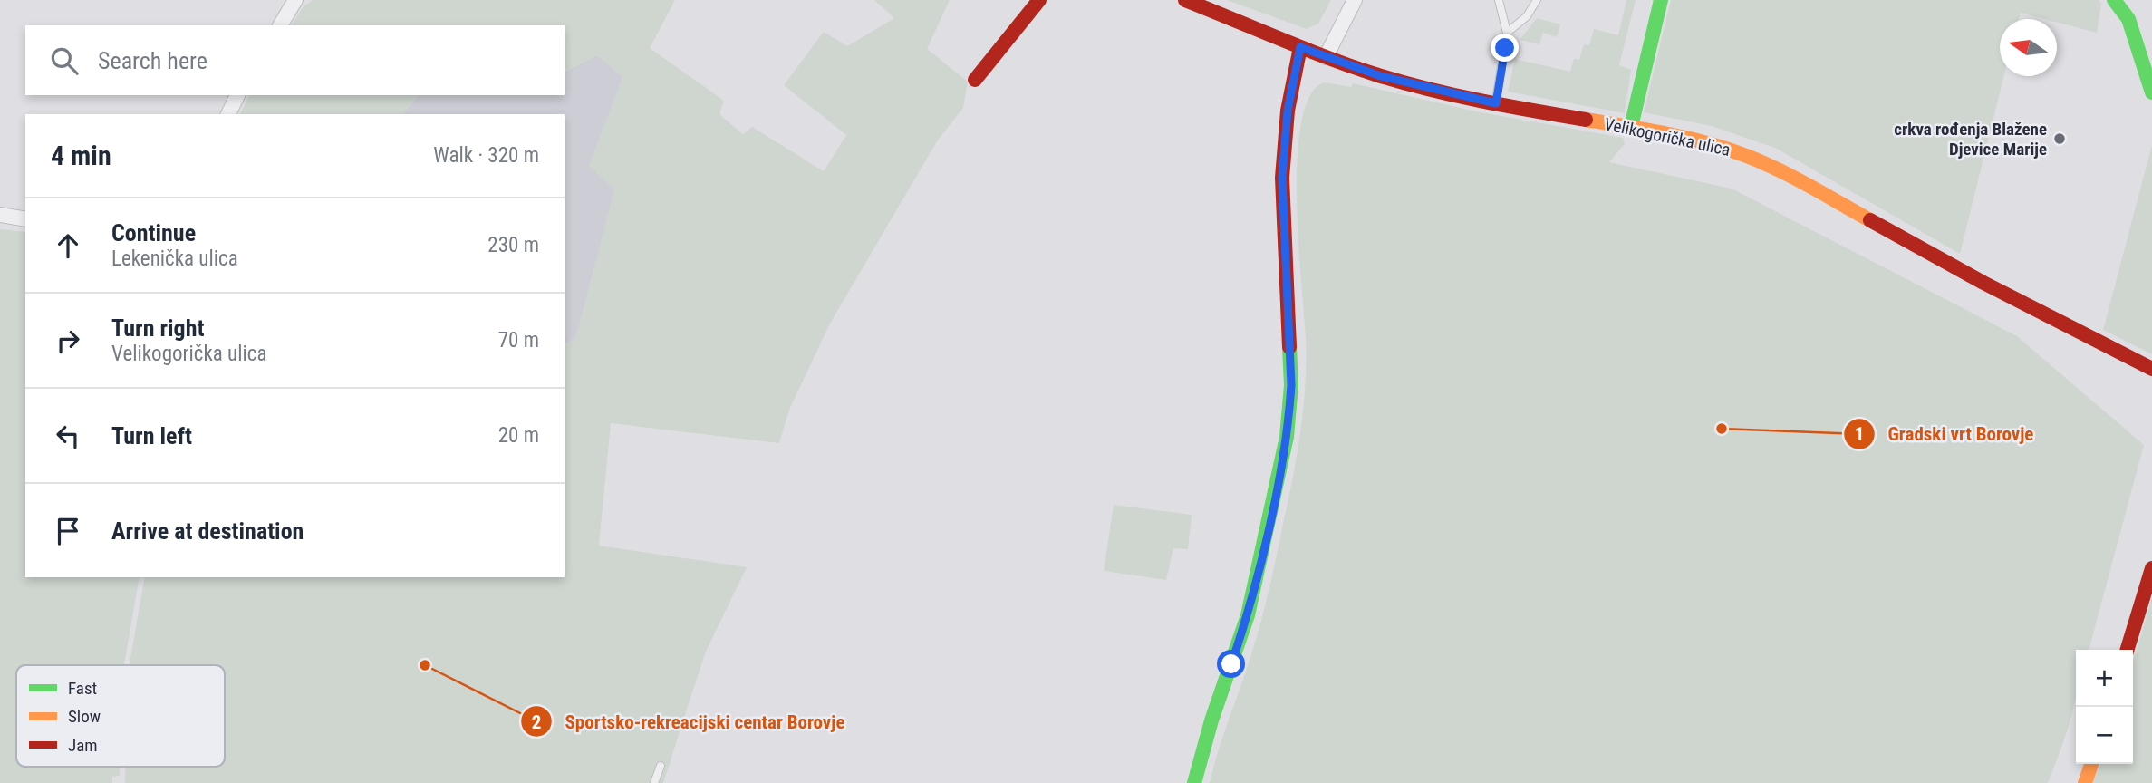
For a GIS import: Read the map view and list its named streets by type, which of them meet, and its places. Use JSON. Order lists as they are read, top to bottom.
{
  "streets": {
    "street": ["Velikogorička ulica"]
  },
  "places": ["crkva rođenja Blažene Djevice Marije", "Gradski vrt Borovje", "Sportsko-rekreacijski centar Borovje"],
  "legend": ["Fast", "Slow", "Jam"],
  "north": "left",
  "page": {
    "search": "Search here",
    "heading": ["4 min", "Walk · 320 m"],
    "list": [
      ["Continue", "Lekenička ulica", "230 m"],
      ["Turn right", "Velikogorička ulica", "70 m"],
      ["Turn left", "20 m"],
      "Arrive at destination"
    ],
    "map_buttons": ["+", "−"]
  }
}
